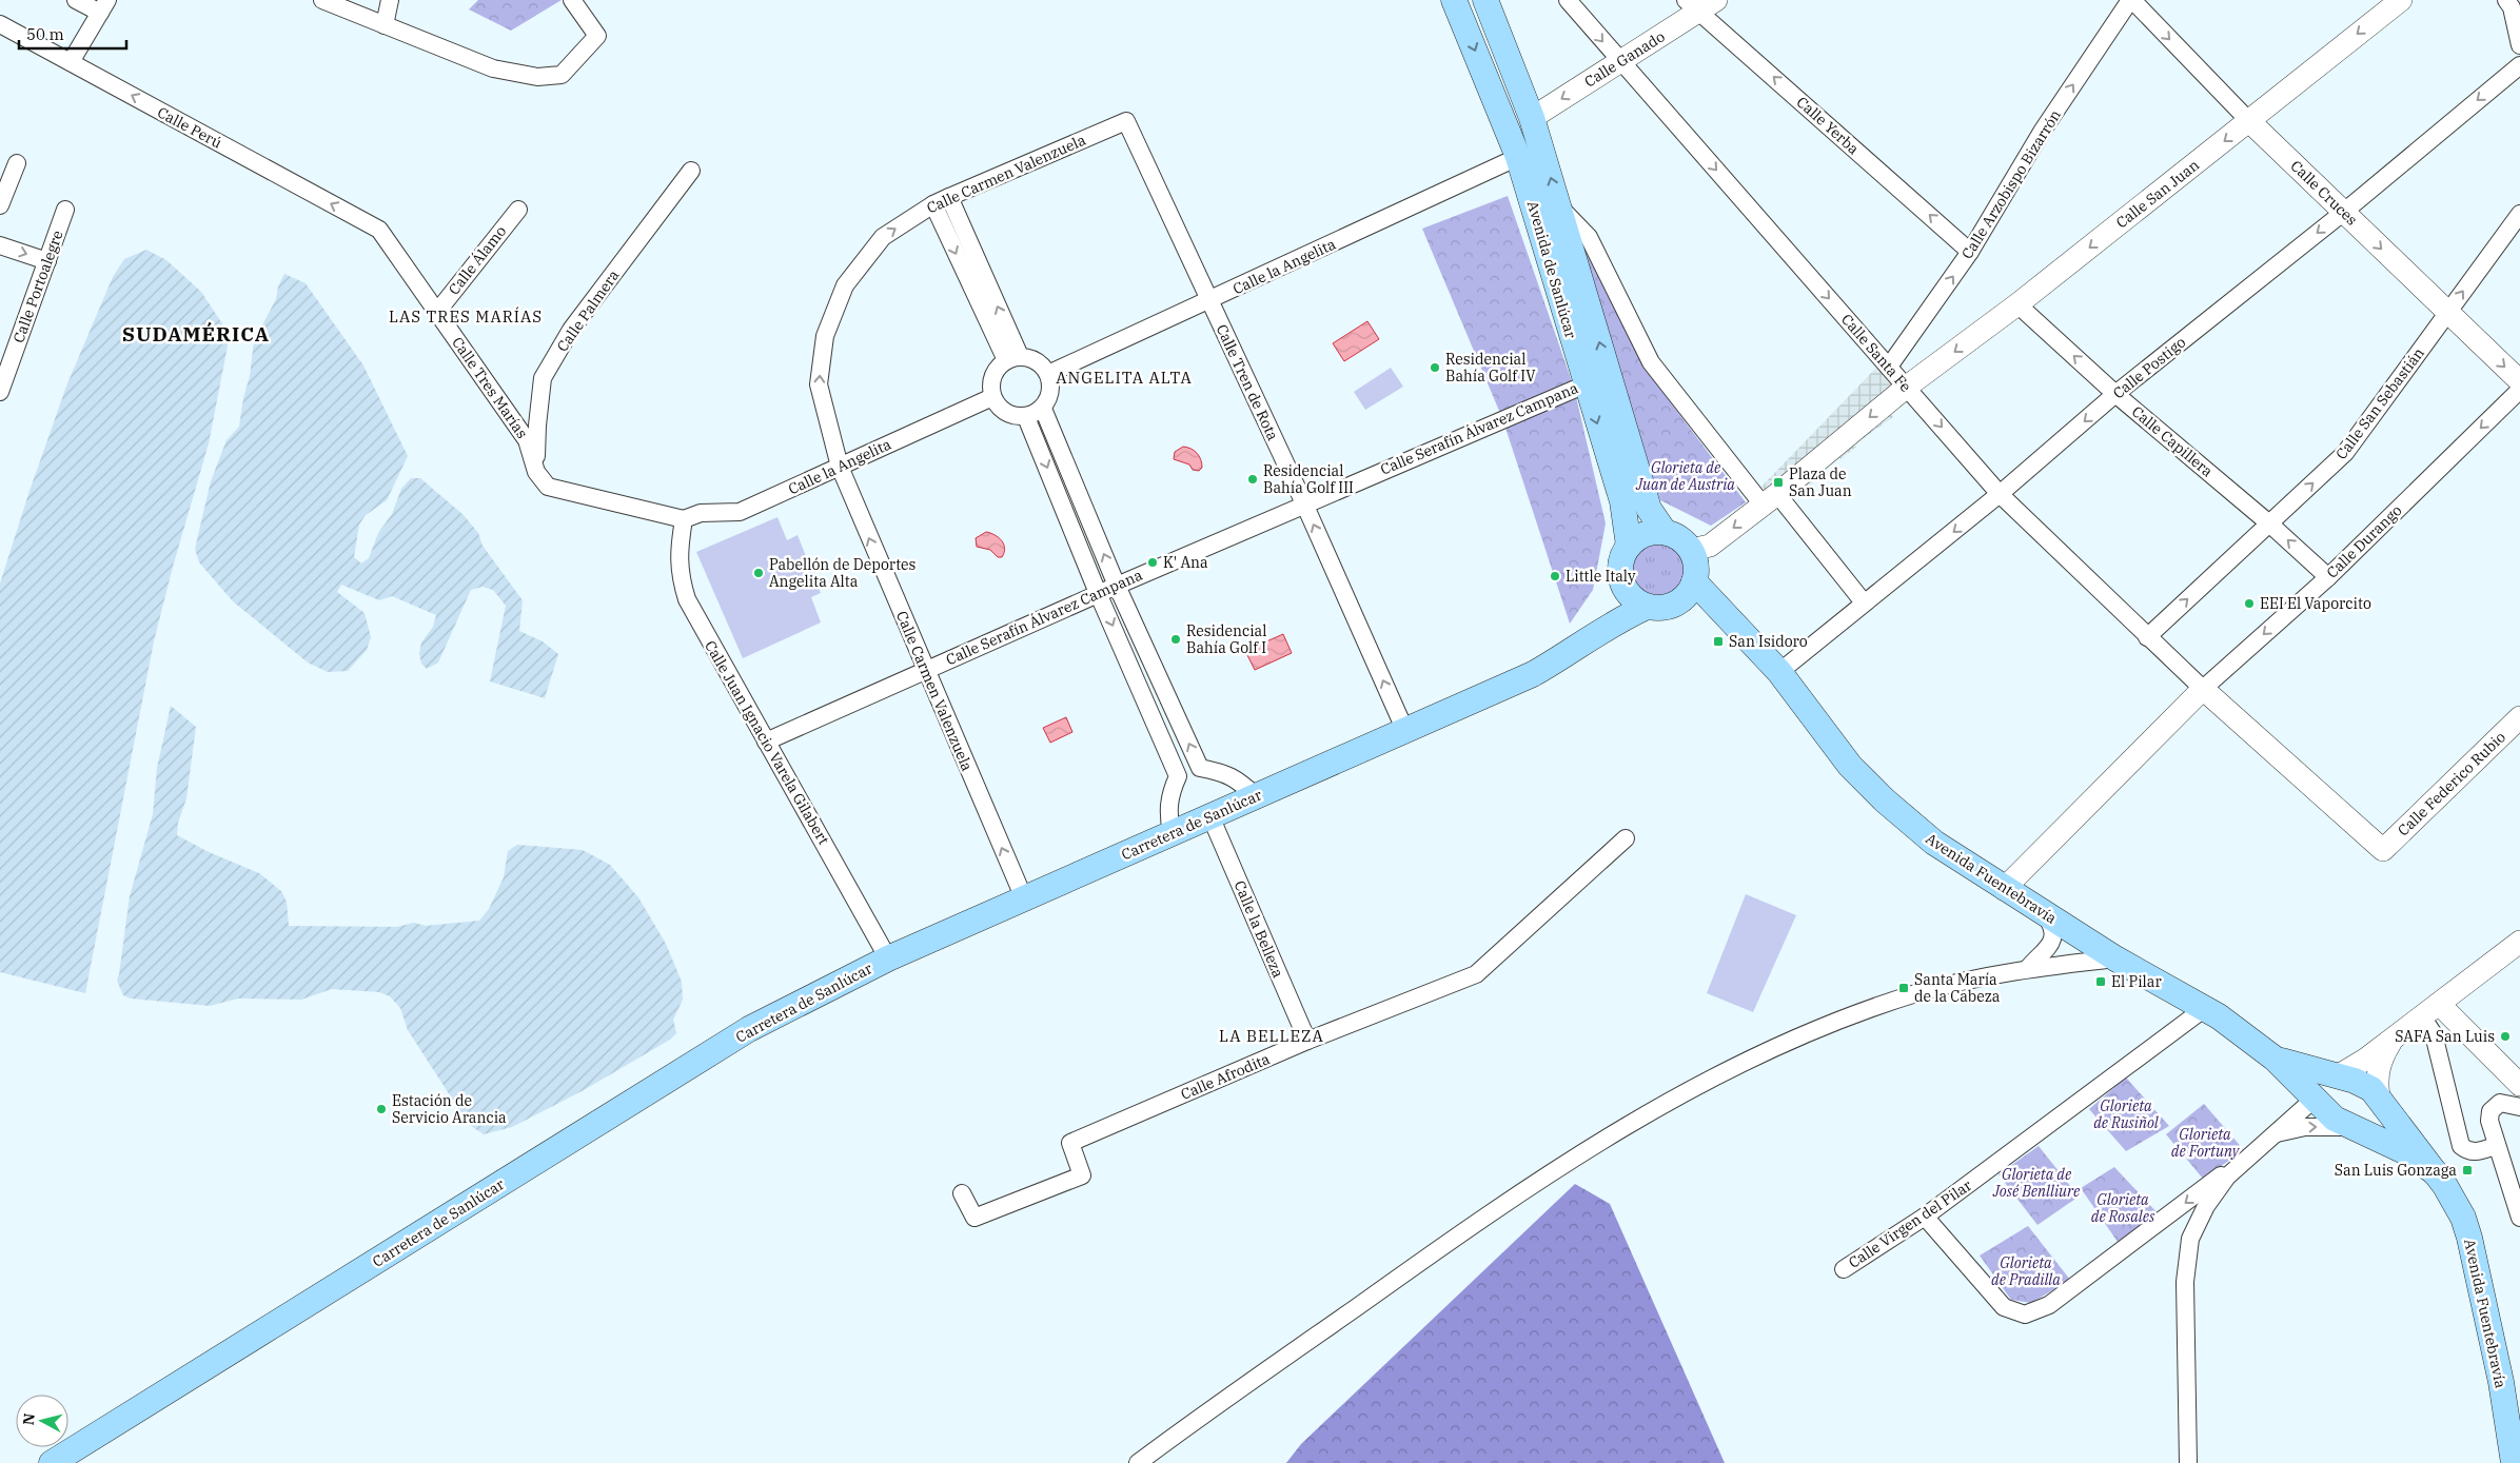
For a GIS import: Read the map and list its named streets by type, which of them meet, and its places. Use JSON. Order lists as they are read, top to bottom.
{
  "streets": {
    "main road": ["Avenida de Sanlúcar", "Carretera de Sanlúcar", "Avenida Fuentebravía"],
    "street": [
      "Calle Ganado",
      "Calle Yerba",
      "Calle Perú",
      "Calle Carmen Valenzuela",
      "Calle Arzobispo Bizarrón",
      "Calle Cruces",
      "Calle San Juan",
      "Calle Álamo",
      "Calle la Angelita",
      "Calle Portoalegre",
      "Calle Palmera",
      "Calle Santa Fe",
      "Calle Postigo",
      "Calle Tren de Rota",
      "Calle Tres Marías",
      "Calle San Sebastián",
      "Calle Serafín Álvarez Campana",
      "Calle Capillera",
      "Calle Durango",
      "Calle Juan Ignacio Varela Gilabert",
      "Calle Federico Rubio",
      "Calle la Belleza",
      "Calle Afrodita",
      "Calle Virgen del Pilar"
    ]
  },
  "crossings": [
    ["Calle Ganado", "Calle Yerba"],
    ["Calle Ganado", "Avenida de Sanlúcar"],
    ["Calle Ganado", "Calle Santa Fe"],
    ["Calle Yerba", "Calle Arzobispo Bizarrón"],
    ["Calle Perú", "Calle Tres Marías"],
    ["Calle Carmen Valenzuela", "Calle la Angelita"],
    ["Calle Carmen Valenzuela", "Calle Tren de Rota"],
    ["Calle Carmen Valenzuela", "Calle Serafín Álvarez Campana"],
    ["Calle Carmen Valenzuela", "Carretera de Sanlúcar"],
    ["Calle Arzobispo Bizarrón", "Calle Cruces"],
    ["Calle Arzobispo Bizarrón", "Calle Santa Fe"],
    ["Calle Cruces", "Calle San Juan"],
    ["Calle Cruces", "Calle Postigo"],
    ["Calle Cruces", "Calle San Sebastián"],
    ["Calle San Juan", "Avenida de Sanlúcar"],
    ["Calle San Juan", "Calle Santa Fe"],
    ["Calle San Juan", "Calle Capillera"],
    ["Calle San Juan", "Carretera de Sanlúcar"],
    ["Calle San Juan", "Avenida Fuentebravía"],
    ["Calle Álamo", "Calle Tres Marías"],
    ["Calle la Angelita", "Avenida de Sanlúcar"],
    ["Calle la Angelita", "Calle Tren de Rota"],
    ["Calle la Angelita", "Calle Juan Ignacio Varela Gilabert"],
    ["Avenida de Sanlúcar", "Calle Serafín Álvarez Campana"],
    ["Avenida de Sanlúcar", "Carretera de Sanlúcar"],
    ["Avenida de Sanlúcar", "Avenida Fuentebravía"],
    ["Calle Palmera", "Calle Tres Marías"],
    ["Calle Santa Fe", "Calle Postigo"],
    ["Calle Santa Fe", "Calle San Sebastián"],
    ["Calle Santa Fe", "Calle Durango"],
    ["Calle Santa Fe", "Calle Federico Rubio"],
    ["Calle Postigo", "Calle Capillera"],
    ["Calle Postigo", "Avenida Fuentebravía"],
    ["Calle Tren de Rota", "Calle Serafín Álvarez Campana"],
    ["Calle Tren de Rota", "Carretera de Sanlúcar"],
    ["Calle San Sebastián", "Calle Capillera"],
    ["Calle Serafín Álvarez Campana", "Calle Juan Ignacio Varela Gilabert"],
    ["Calle Capillera", "Calle Durango"],
    ["Calle Durango", "Calle Federico Rubio"],
    ["Calle Juan Ignacio Varela Gilabert", "Carretera de Sanlúcar"],
    ["Carretera de Sanlúcar", "Avenida Fuentebravía"],
    ["Carretera de Sanlúcar", "Calle la Belleza"],
    ["Avenida Fuentebravía", "Calle Virgen del Pilar"],
    ["Calle la Belleza", "Calle Afrodita"]
  ],
  "one_way": [
    "Calle Ganado",
    "Calle Yerba",
    "Calle Perú",
    "Calle Carmen Valenzuela",
    "Calle Arzobispo Bizarrón",
    "Calle Cruces",
    "Calle San Juan",
    "Calle Santa Fe",
    "Calle Postigo",
    "Calle Tren de Rota",
    "Calle San Sebastián",
    "Calle Capillera",
    "Calle Durango"
  ],
  "districts": [
    "LAS TRES MARÍAS",
    "SUDAMÉRICA",
    "ANGELITA ALTA",
    "LA BELLEZA"
  ],
  "parks": [
    "Glorieta de Juan de Austria",
    "Glorieta de Rusiñol",
    "Glorieta de Fortuny",
    "Glorieta de José Benlliure",
    "Glorieta de Rosales",
    "Glorieta de Pradilla"
  ],
  "places": {
    "other": [
      "Residencial Bahía Golf IV",
      "Residencial Bahía Golf III",
      "K' Ana",
      "Pabellón de Deportes Angelita Alta",
      "Little Italy",
      "EEI El Vaporcito",
      "Residencial Bahía Golf I",
      "SAFA San Luis",
      "Estación de Servicio Arancia"
    ],
    "transit": [
      "Plaza de San Juan",
      "San Isidoro",
      "El Pilar",
      "Santa María de la Cabeza",
      "San Luis Gonzaga"
    ]
  },
  "scale_bar": "50 m",
  "north": "left"
}
